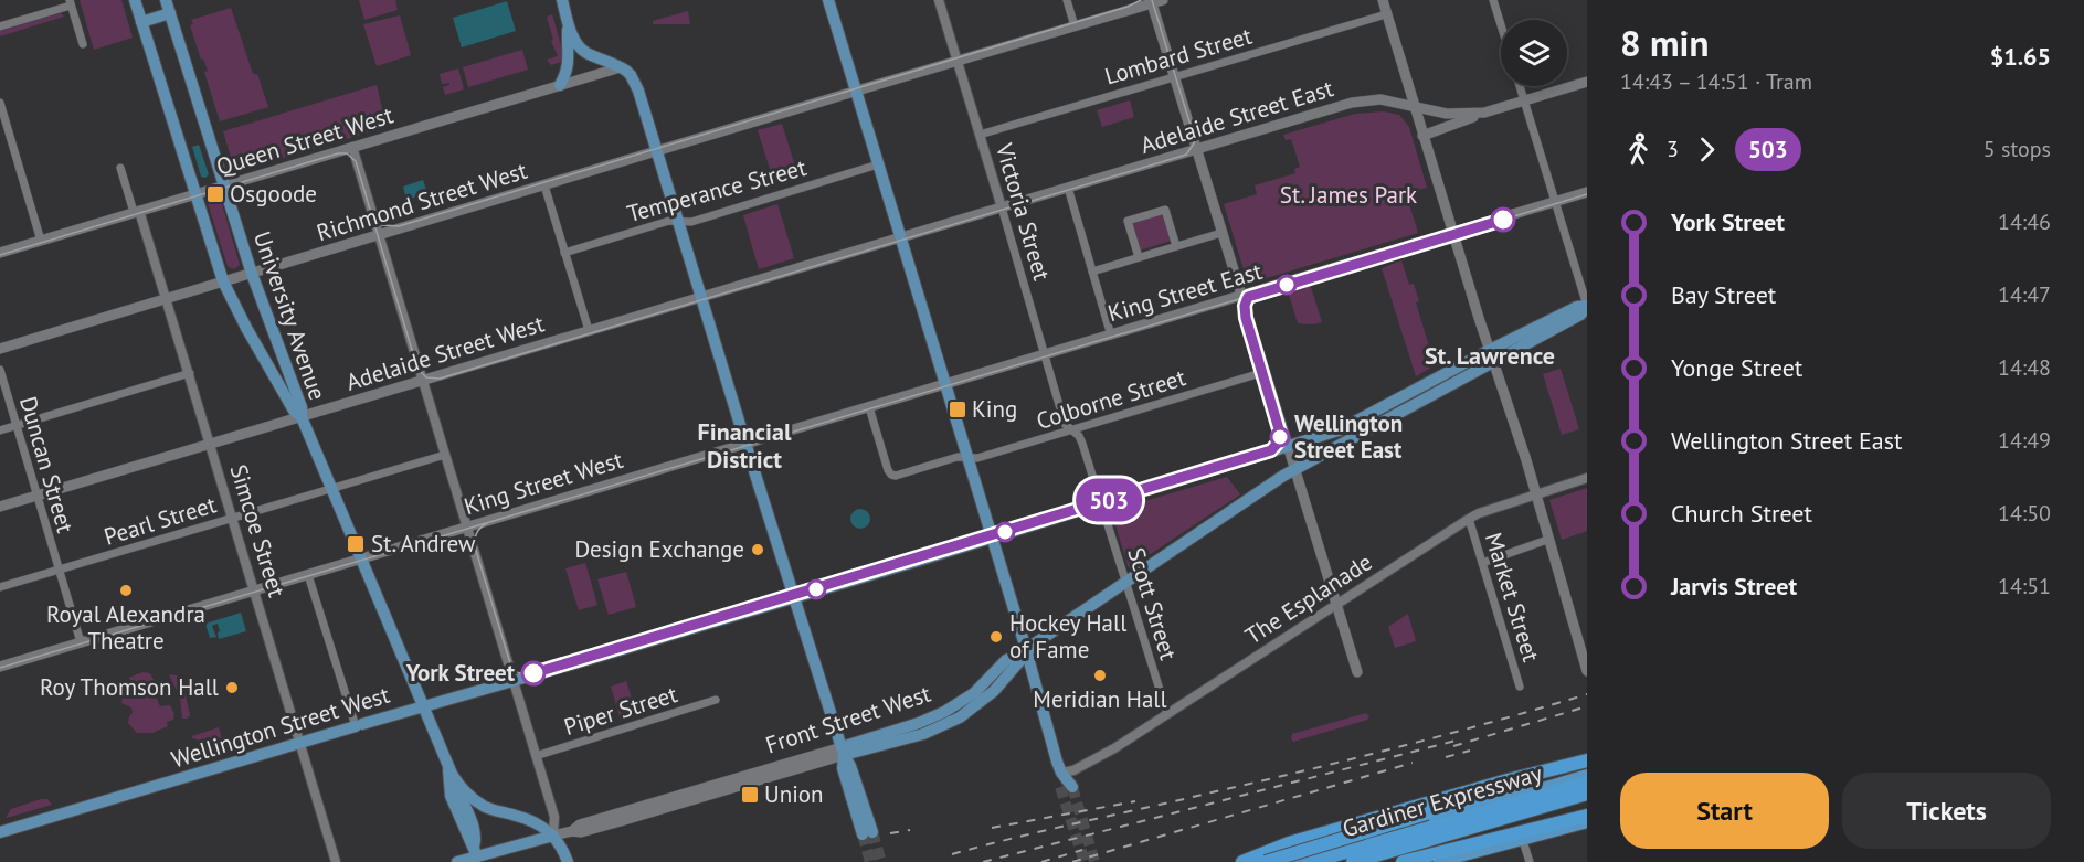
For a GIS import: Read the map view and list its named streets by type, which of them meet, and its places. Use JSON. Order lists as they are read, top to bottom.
{
  "streets": {
    "highway": ["Gardiner Expressway"],
    "main road": [
      "Adelaide Street East",
      "Queen Street West",
      "Richmond Street West",
      "King Street East",
      "University Avenue",
      "Adelaide Street West",
      "King Street West",
      "Front Street West",
      "Wellington Street West"
    ],
    "street": [
      "Lombard Street",
      "Temperance Street",
      "Victoria Street",
      "Colborne Street",
      "Duncan Street",
      "Pearl Street",
      "Simcoe Street",
      "Market Street",
      "The Esplanade",
      "Scott Street",
      "Piper Street"
    ]
  },
  "crossings": [
    ["Lombard Street", "Victoria Street"],
    ["Adelaide Street East", "Victoria Street"],
    ["Adelaide Street East", "Adelaide Street West"],
    ["Queen Street West", "University Avenue"],
    ["Queen Street West", "Simcoe Street"],
    ["Richmond Street West", "Victoria Street"],
    ["Richmond Street West", "University Avenue"],
    ["Richmond Street West", "Simcoe Street"],
    ["Victoria Street", "King Street East"],
    ["Victoria Street", "Colborne Street"],
    ["Victoria Street", "Scott Street"],
    ["King Street East", "King Street West"],
    ["University Avenue", "Adelaide Street West"],
    ["University Avenue", "King Street West"],
    ["University Avenue", "Pearl Street"],
    ["University Avenue", "Front Street West"],
    ["University Avenue", "Wellington Street West"],
    ["Adelaide Street West", "Duncan Street"],
    ["Adelaide Street West", "Simcoe Street"],
    ["Colborne Street", "King Street West"],
    ["Colborne Street", "Scott Street"],
    ["Duncan Street", "King Street West"],
    ["Duncan Street", "Pearl Street"],
    ["King Street West", "Simcoe Street"],
    ["Pearl Street", "Simcoe Street"],
    ["Simcoe Street", "Wellington Street West"],
    ["Market Street", "The Esplanade"],
    ["The Esplanade", "Scott Street"],
    ["Scott Street", "Front Street West"]
  ],
  "districts": ["St. Lawrence", "Financial District"],
  "parks": ["St. James Park"],
  "places": {
    "transit": [
      "Osgoode",
      "King",
      "St. Andrew",
      "Union"
    ],
    "other": [
      "Wellington Street East",
      "Design Exchange",
      "Royal Alexandra Theatre",
      "Hockey Hall of Fame",
      "York Street",
      "Meridian Hall",
      "Roy Thomson Hall"
    ]
  },
  "lines": ["tram line 503"],
  "page": {
    "on_map": "503",
    "heading": ["8 min", "14:43 – 14:51 · Tram", "$1.65"],
    "legs": ["3", "503", "5 stops"],
    "list": [
      {
        "name": "York Street",
        "value": "14:46"
      },
      {
        "name": "Bay Street",
        "value": "14:47"
      },
      {
        "name": "Yonge Street",
        "value": "14:48"
      },
      {
        "name": "Wellington Street East",
        "value": "14:49"
      },
      {
        "name": "Church Street",
        "value": "14:50"
      },
      {
        "name": "Jarvis Street",
        "value": "14:51"
      }
    ],
    "buttons": ["Start", "Tickets"]
  }
}
